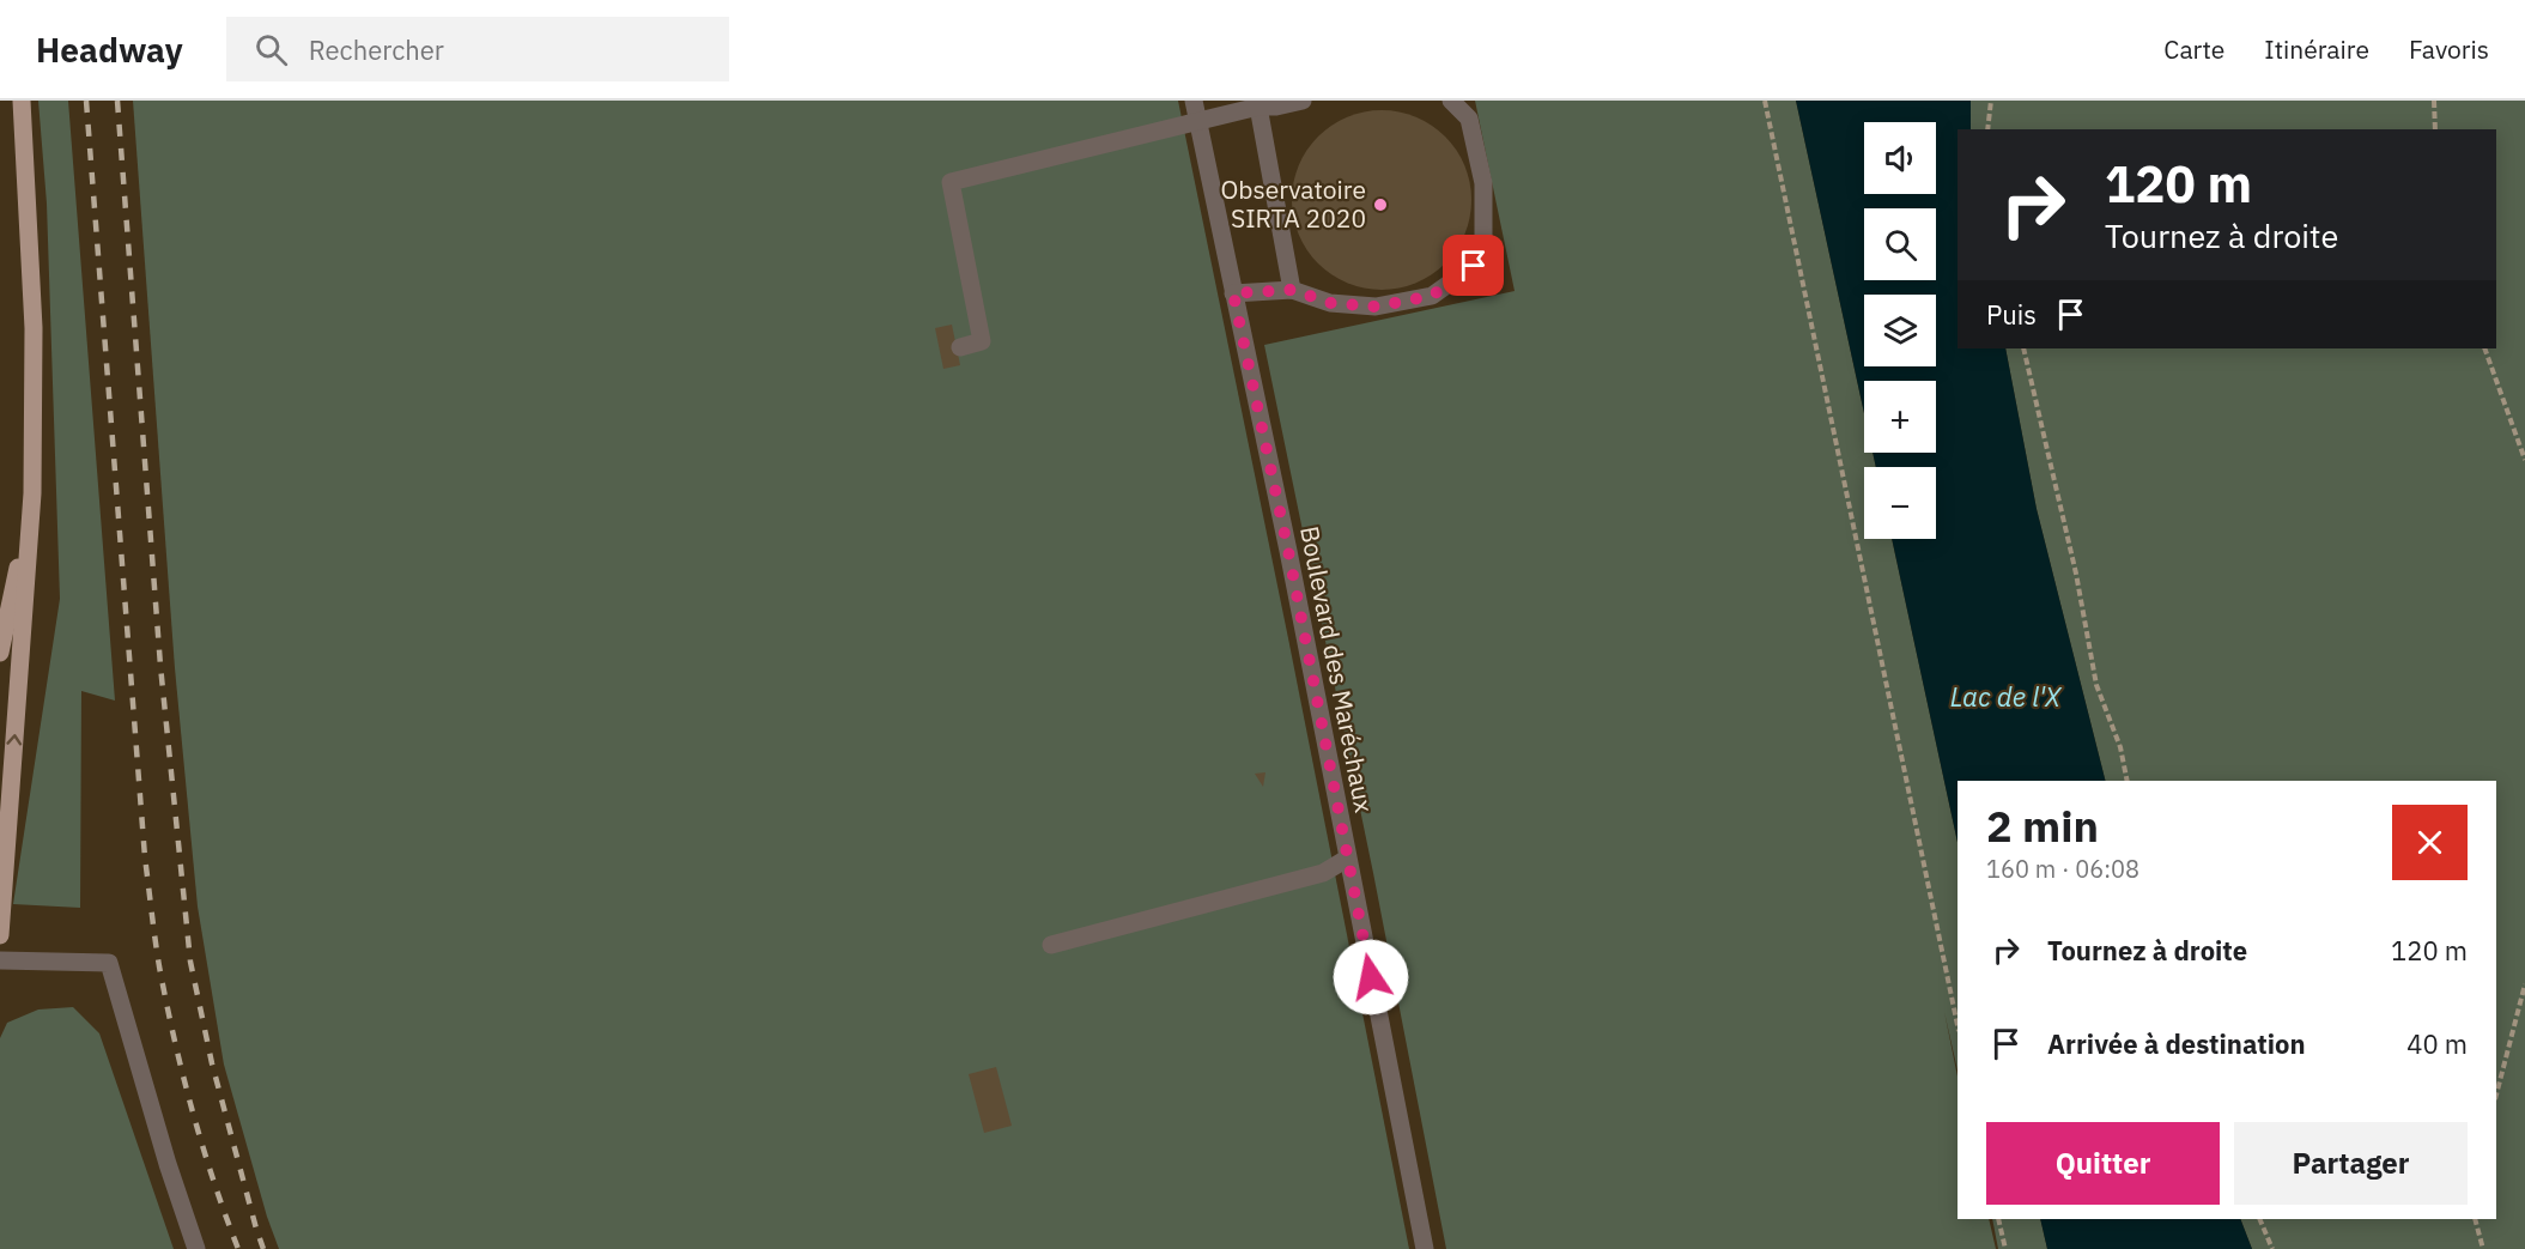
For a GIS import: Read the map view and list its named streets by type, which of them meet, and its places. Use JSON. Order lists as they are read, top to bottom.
{
  "streets": {
    "lane": ["Boulevard des Maréchaux"]
  },
  "water": ["Lac de l'X"],
  "places": ["Observatoire SIRTA 2020"],
  "page": {
    "header": "Headway",
    "search": "Rechercher",
    "nav": ["Carte", "Itinéraire", "Favoris"],
    "map_buttons": ["+", "−"],
    "turn": ["120 m", "Tournez à droite"],
    "then": "Puis",
    "heading": ["2 min", "160 m · 06:08"],
    "list": [
      {
        "name": "Tournez à droite",
        "value": "120 m"
      },
      {
        "name": "Arrivée à destination",
        "value": "40 m"
      }
    ],
    "buttons": ["Quitter", "Partager"]
  }
}
